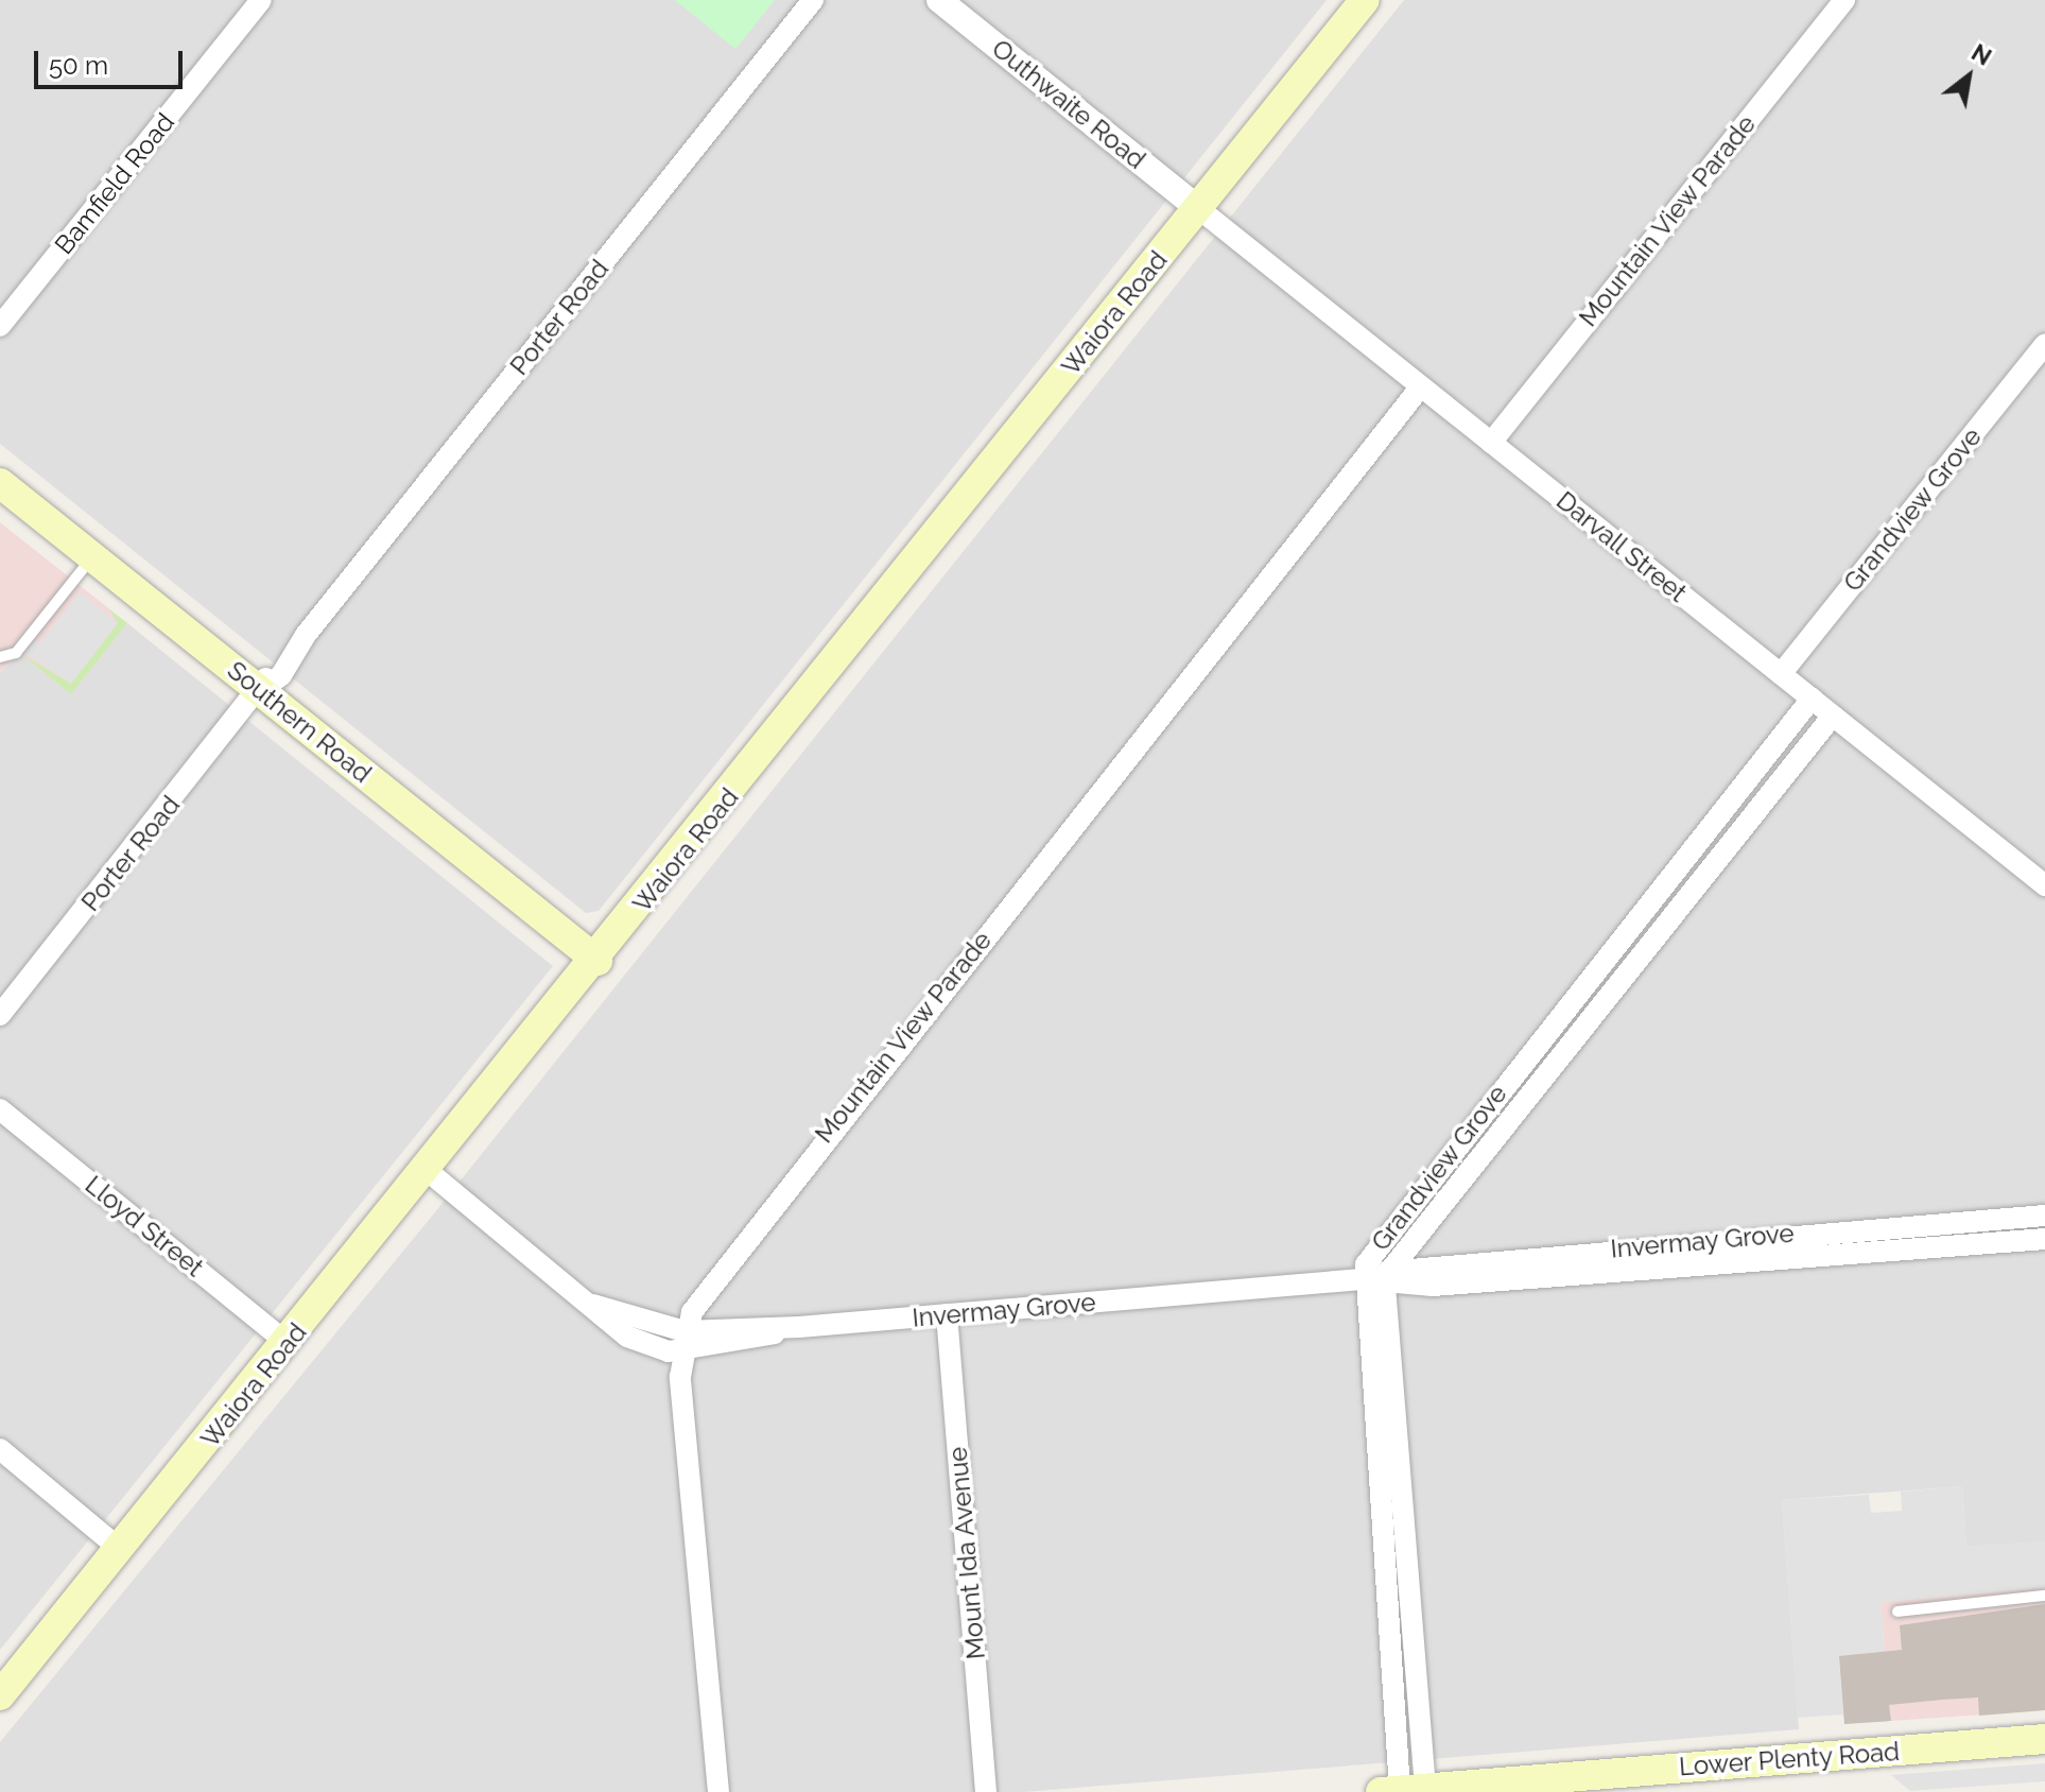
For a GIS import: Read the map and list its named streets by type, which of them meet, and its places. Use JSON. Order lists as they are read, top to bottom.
{
  "streets": {
    "main road": ["Waiora Road", "Southern Road", "Lower Plenty Road"],
    "street": [
      "Outhwaite Road",
      "Bamfield Road",
      "Mountain View Parade",
      "Porter Road",
      "Grandview Grove",
      "Darvall Street",
      "Lloyd Street",
      "Invermay Grove",
      "Mount Ida Avenue"
    ]
  },
  "crossings": [
    ["Outhwaite Road", "Waiora Road"],
    ["Outhwaite Road", "Darvall Street"],
    ["Mountain View Parade", "Darvall Street"],
    ["Mountain View Parade", "Invermay Grove"],
    ["Waiora Road", "Darvall Street"],
    ["Waiora Road", "Southern Road"],
    ["Waiora Road", "Lloyd Street"],
    ["Waiora Road", "Invermay Grove"],
    ["Porter Road", "Southern Road"],
    ["Grandview Grove", "Darvall Street"],
    ["Grandview Grove", "Invermay Grove"],
    ["Grandview Grove", "Lower Plenty Road"],
    ["Invermay Grove", "Mount Ida Avenue"]
  ],
  "scale_bar": "50 m",
  "north": "top right"
}
